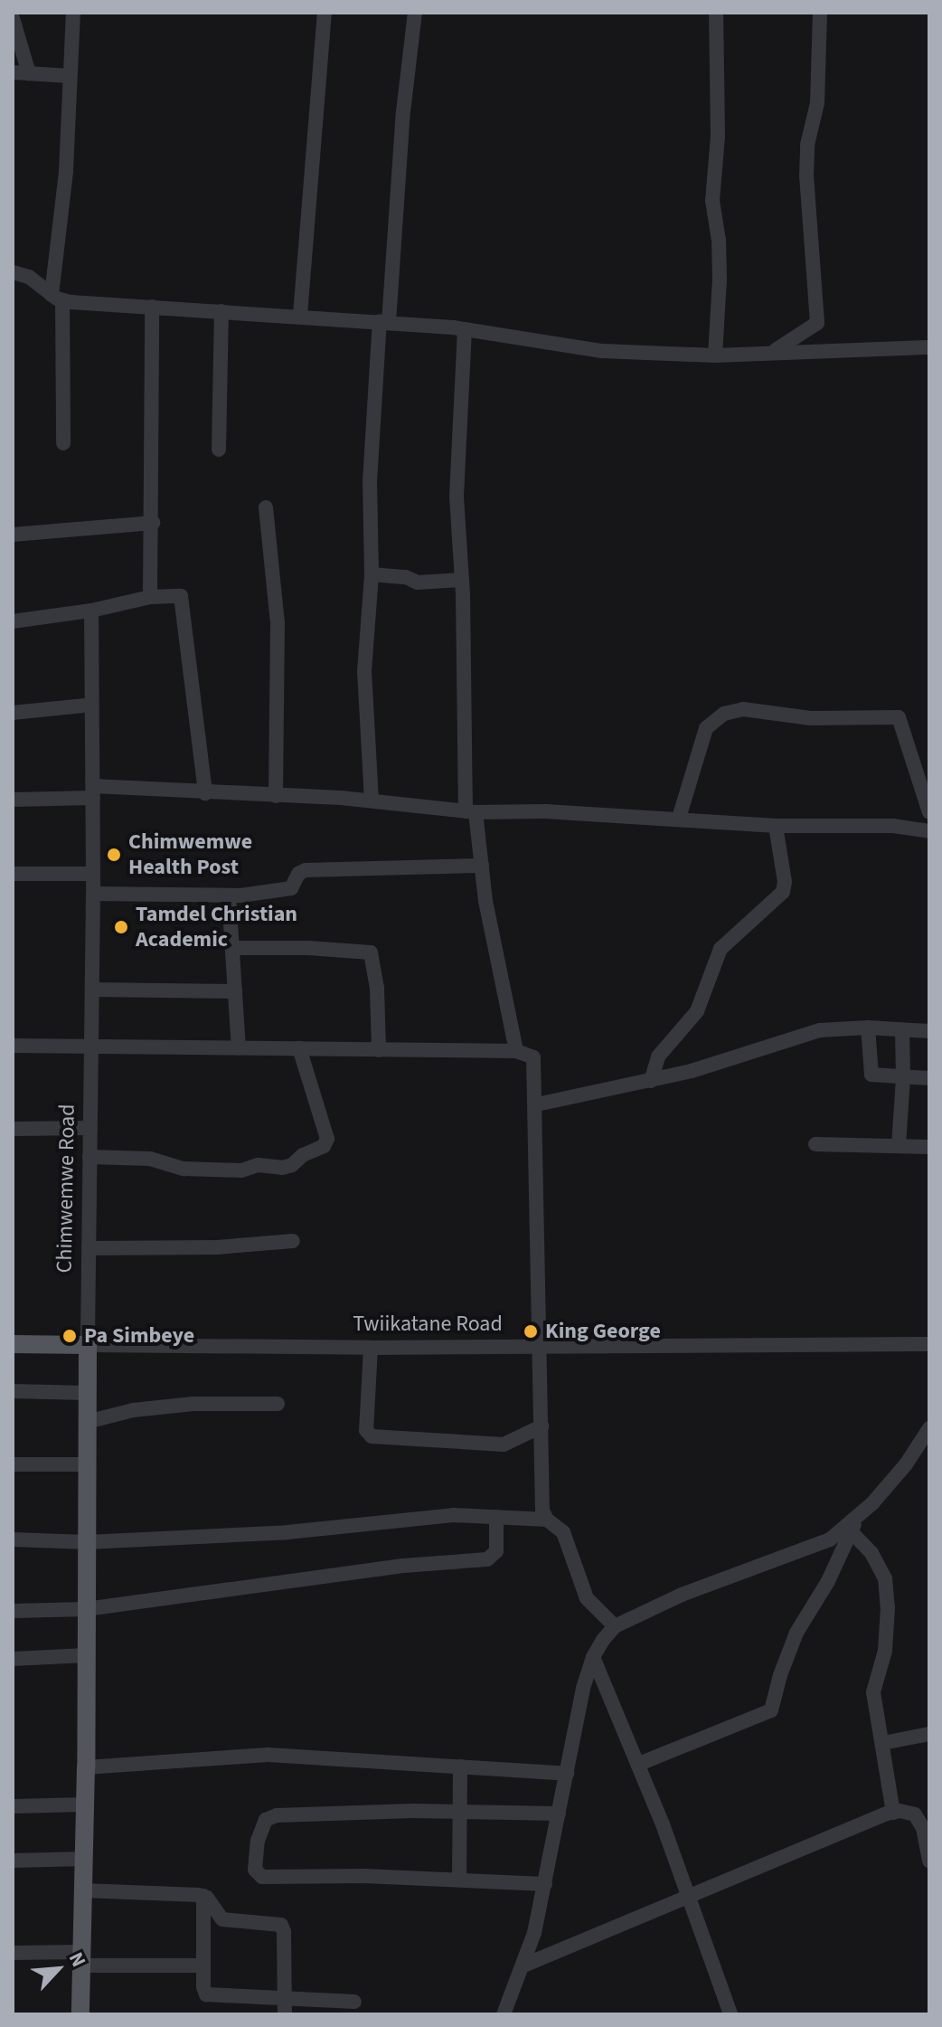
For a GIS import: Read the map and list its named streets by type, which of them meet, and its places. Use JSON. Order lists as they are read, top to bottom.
{
  "streets": {
    "main road": ["Chimwemwe Road", "Twiikatane Road"]
  },
  "crossings": [
    ["Chimwemwe Road", "Twiikatane Road"]
  ],
  "places": [
    "Chimwemwe Health Post",
    "Tamdel Christian Academic",
    "King George",
    "Pa Simbeye"
  ],
  "north": "top right"
}
